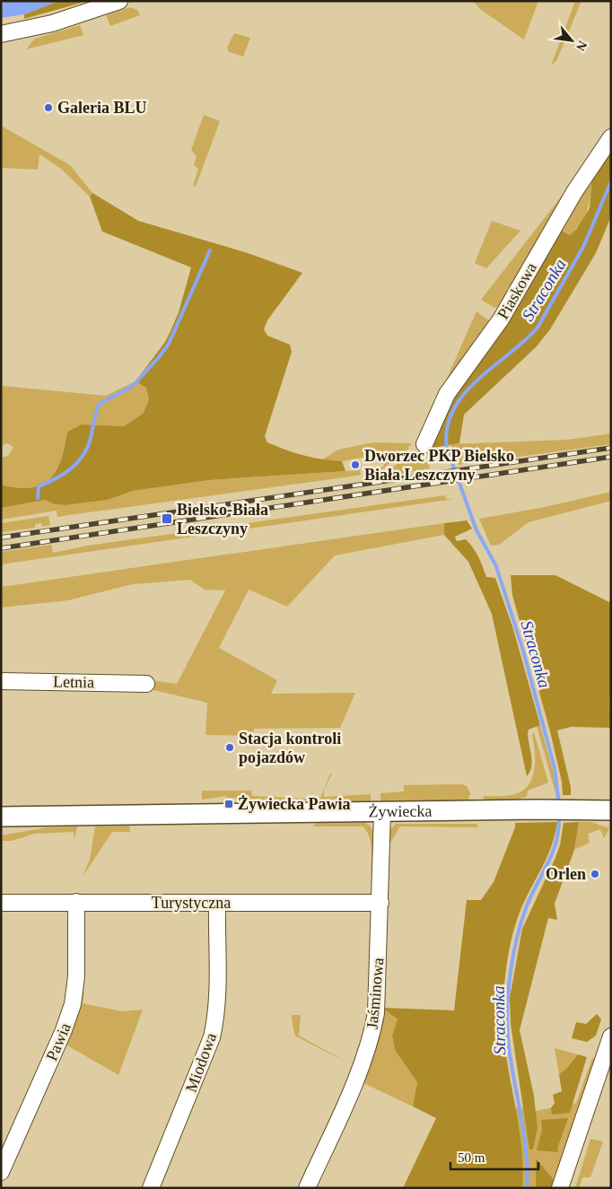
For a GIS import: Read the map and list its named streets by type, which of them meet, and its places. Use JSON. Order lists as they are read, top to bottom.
{
  "streets": {
    "main road": ["Żywiecka"],
    "street": [
      "Piaskowa",
      "Letnia",
      "Turystyczna",
      "Jaśminowa",
      "Pawia",
      "Miodowa"
    ]
  },
  "crossings": [
    ["Żywiecka", "Jaśminowa"],
    ["Turystyczna", "Jaśminowa"],
    ["Turystyczna", "Pawia"],
    ["Turystyczna", "Miodowa"]
  ],
  "water": ["Straconka"],
  "places": {
    "other": [
      "Galeria BLU",
      "Dworzec PKP Bielsko Biała Leszczyny",
      "Stacja kontroli pojazdów",
      "Orlen"
    ],
    "transit": ["Bielsko-Biała Leszczyny", "Żywiecka Pawia"]
  },
  "scale_bar": "50 m",
  "north": "bottom right"
}
